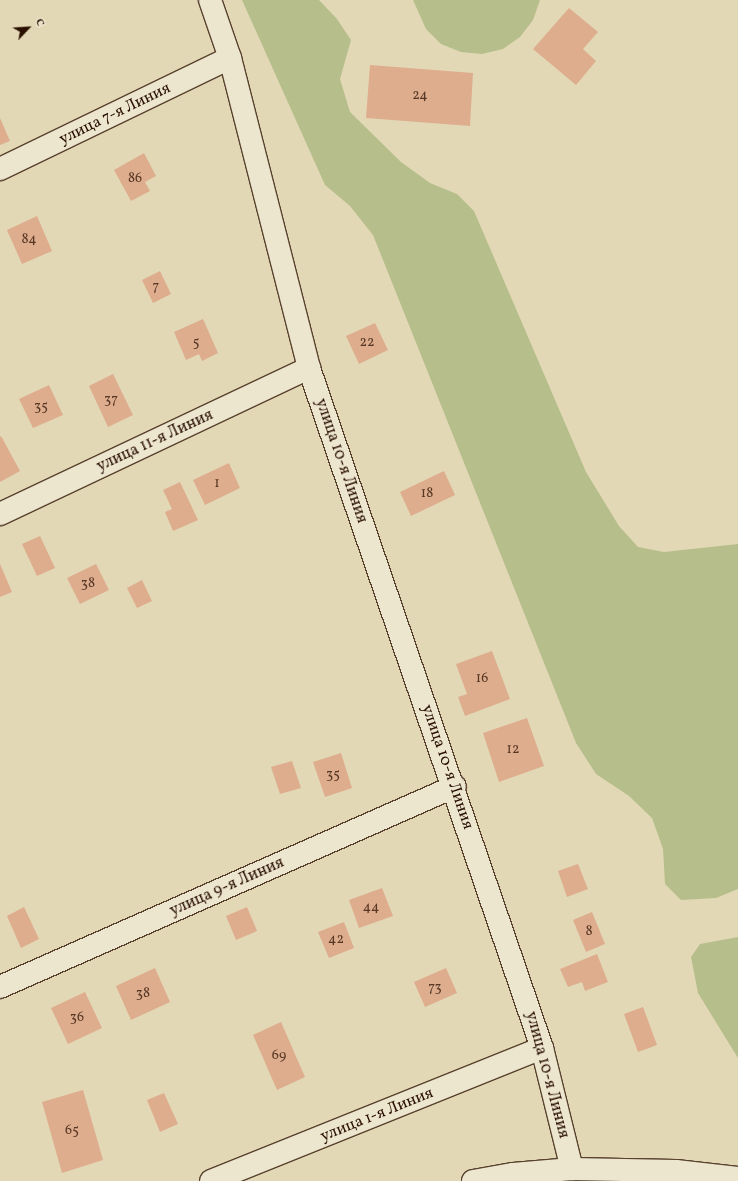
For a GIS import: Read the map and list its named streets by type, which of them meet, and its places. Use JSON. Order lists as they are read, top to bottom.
{
  "streets": {
    "street": [
      "улица 7-я Линия",
      "улица 11-я Линия",
      "улица 10-я Линия",
      "улица 9-я Линия",
      "улица 1-я Линия"
    ]
  },
  "crossings": [
    ["улица 7-я Линия", "улица 10-я Линия"],
    ["улица 11-я Линия", "улица 10-я Линия"],
    ["улица 10-я Линия", "улица 9-я Линия"],
    ["улица 10-я Линия", "улица 1-я Линия"]
  ],
  "house_numbers": [
    "24",
    "86",
    "84",
    "7",
    "5",
    "22",
    "37",
    "35",
    "1",
    "18",
    "38",
    "16",
    "12",
    "35",
    "44",
    "8",
    "42",
    "73",
    "38",
    "36",
    "69",
    "65"
  ],
  "north": "top right"
}
